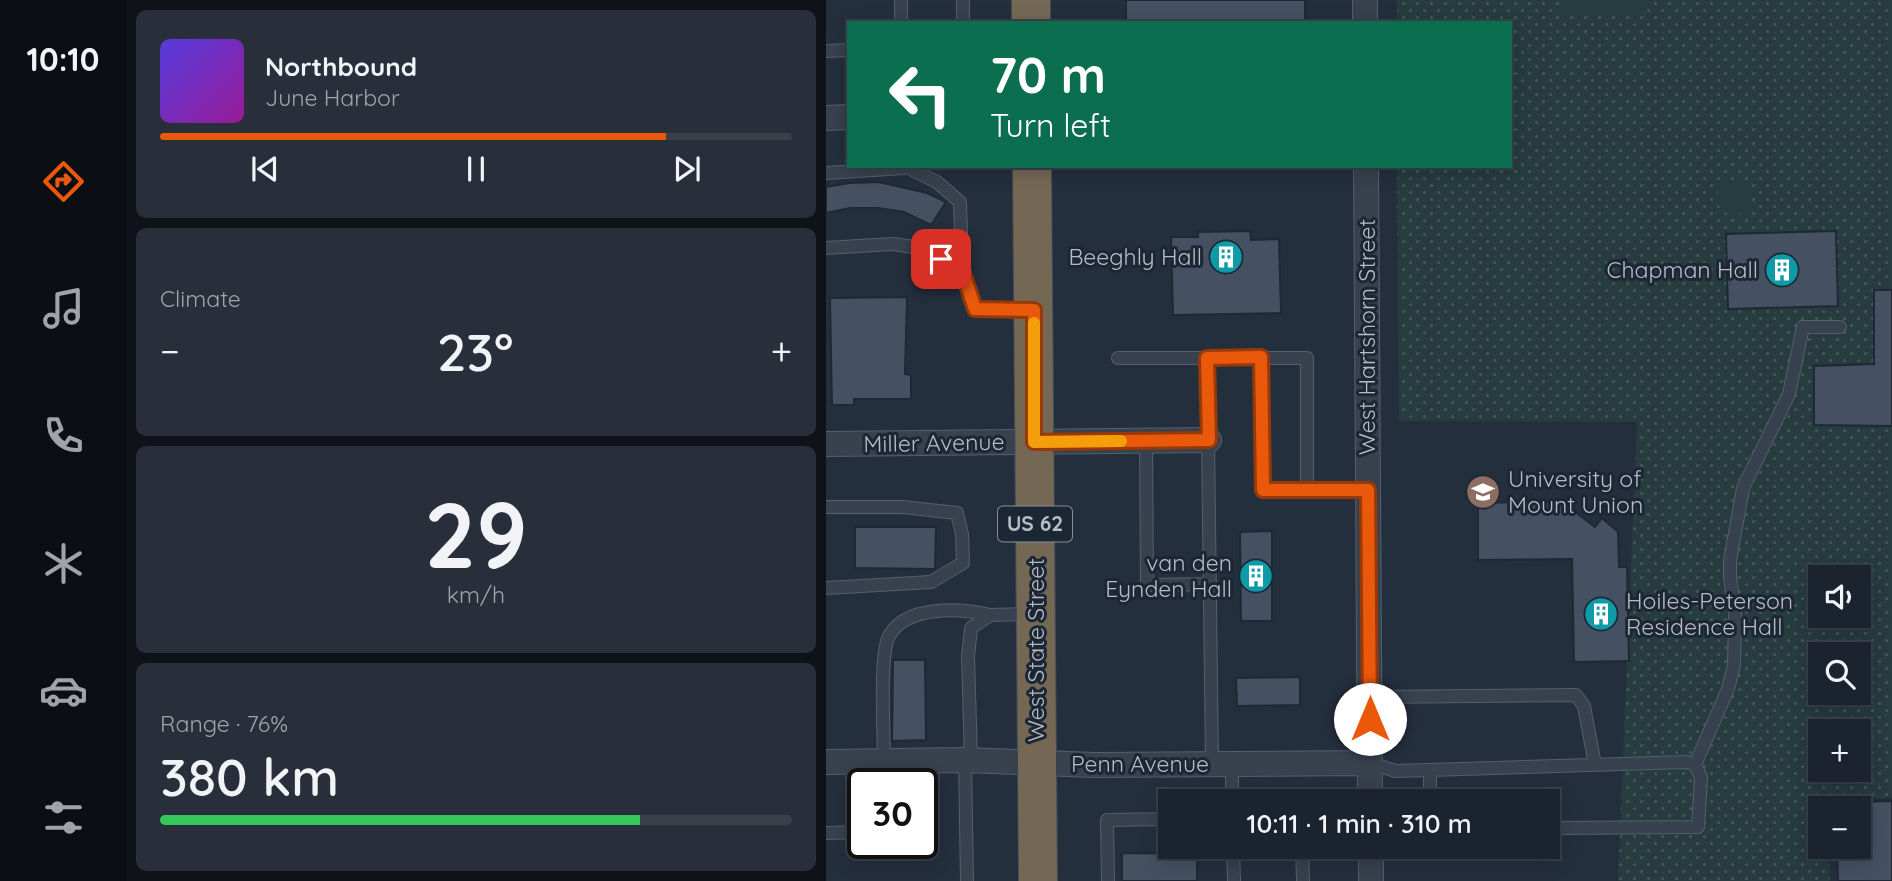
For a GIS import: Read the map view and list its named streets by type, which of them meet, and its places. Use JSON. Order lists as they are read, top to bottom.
{
  "streets": {
    "highway": ["US 62", "West State Street"],
    "street": ["West Hartshorn Street", "Miller Avenue", "Penn Avenue"]
  },
  "crossings": [
    ["West Hartshorn Street", "Penn Avenue"],
    ["Miller Avenue", "West State Street"],
    ["West State Street", "Penn Avenue"]
  ],
  "places": {
    "building": [
      "Beeghly Hall",
      "Chapman Hall",
      "van den Eynden Hall",
      "Hoiles-Peterson Residence Hall"
    ],
    "school or university": ["University of Mount Union"]
  },
  "page": {
    "tabs": "10:10",
    "turn": ["70 m", "Turn left"],
    "song": ["Northbound", "June Harbor"],
    "tile": [
      "Climate",
      ["29", "km/h"],
      ["Range · 76%", "380 km"]
    ],
    "heat": ["−", "23°", "+"],
    "map_buttons": ["+", "−"],
    "limit": "30",
    "trip": "10:11 · 1 min · 310 m"
  }
}
